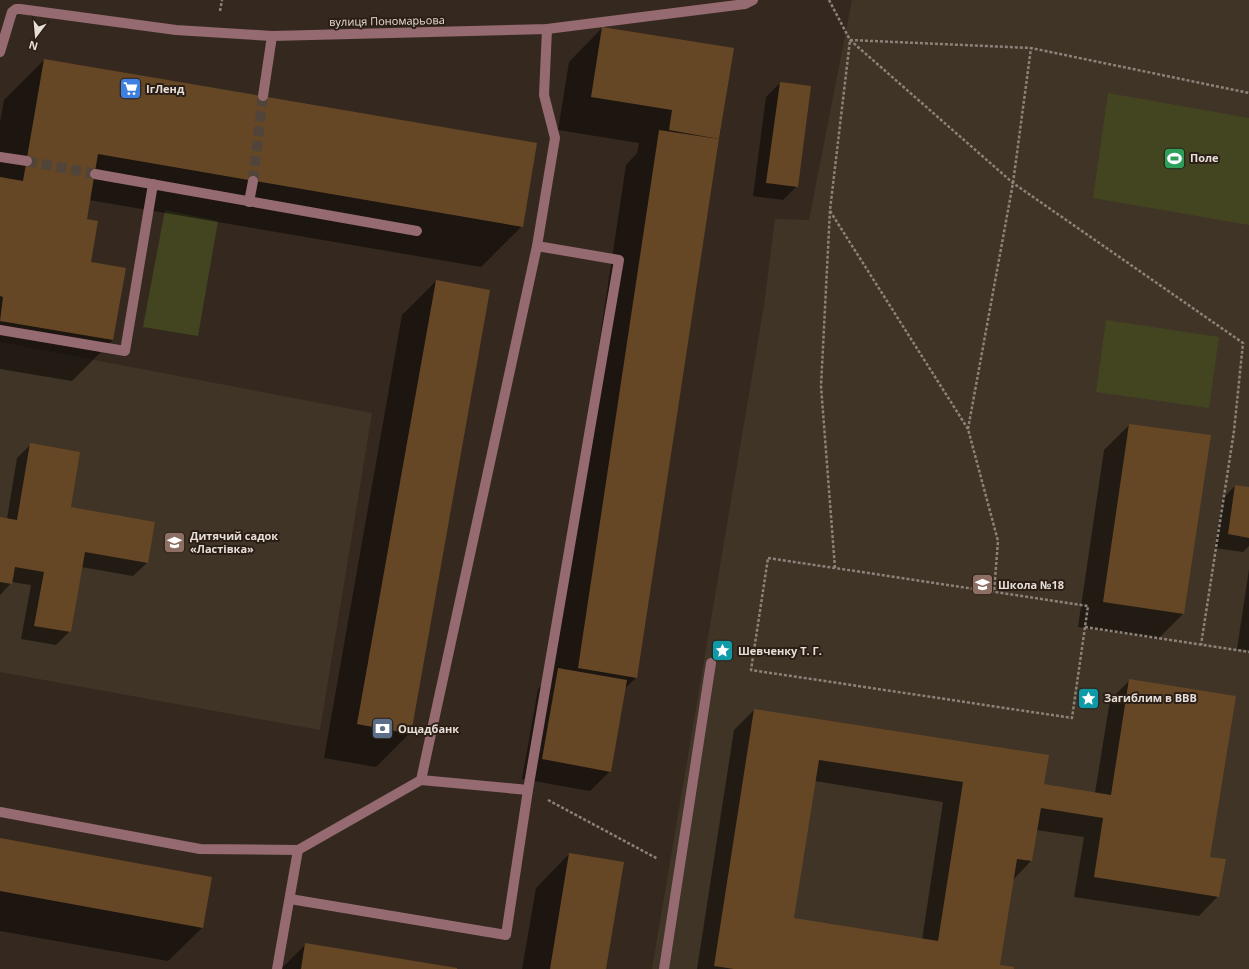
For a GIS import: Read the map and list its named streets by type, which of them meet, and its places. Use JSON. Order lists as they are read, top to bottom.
{
  "streets": {
    "street": ["вулиця Пономарьова"]
  },
  "places": {
    "supermarket": ["ІгЛенд"],
    "sports": ["Поле"],
    "school or university": ["Дитячий садок «Ластівка»", "Школа №18"],
    "place": ["Шевченку Т. Г.", "Загиблим в ВВВ"],
    "bank": ["Ощадбанк"]
  },
  "north": "bottom"
}
